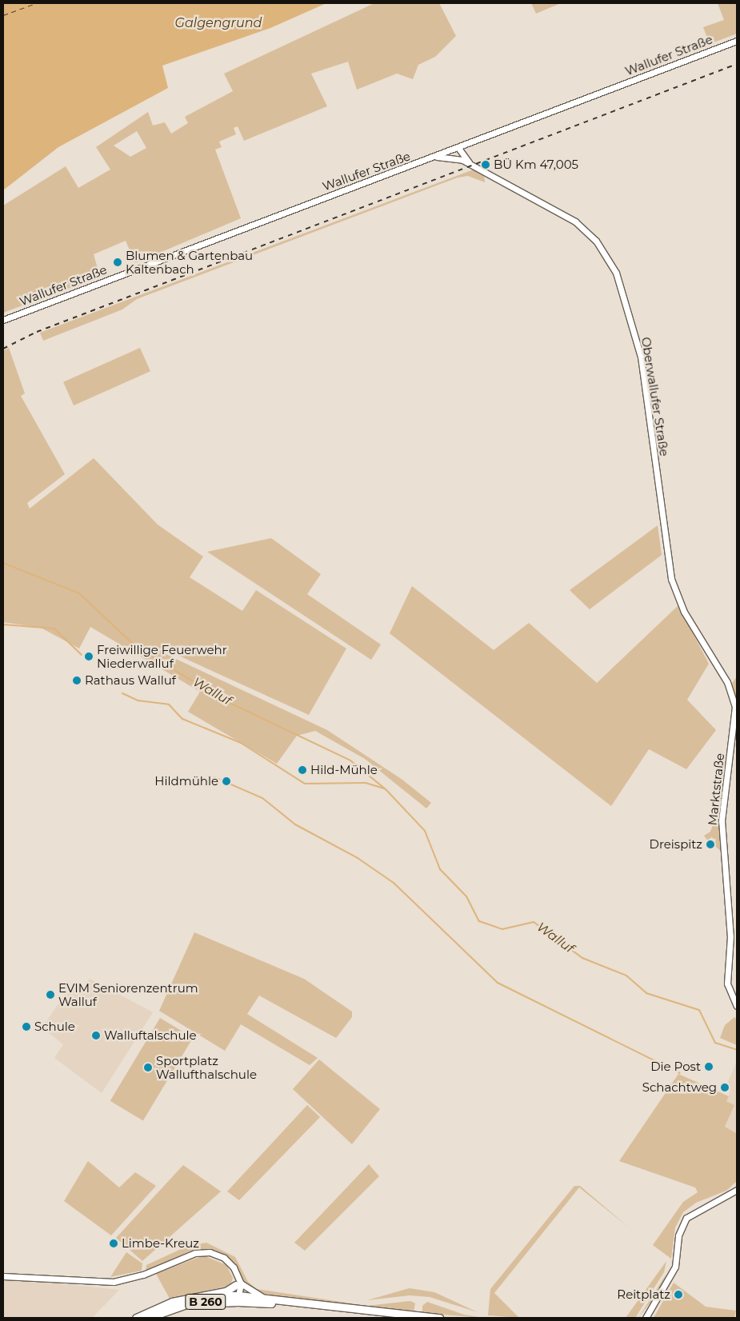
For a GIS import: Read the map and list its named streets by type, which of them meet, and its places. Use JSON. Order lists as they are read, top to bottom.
{
  "streets": {
    "main road": ["B 260"],
    "street": ["Wallufer Straße", "Oberwallufer Straße", "Marktstraße"]
  },
  "crossings": [
    ["Wallufer Straße", "Oberwallufer Straße"],
    ["Oberwallufer Straße", "Marktstraße"]
  ],
  "water": ["Galgengrund", "Walluf"],
  "places": [
    "BÜ Km 47,005",
    "Blumen & Gartenbau Kaltenbach",
    "Freiwillige Feuerwehr Niederwalluf",
    "Rathaus Walluf",
    "Hild-Mühle",
    "Hildmühle",
    "Dreispitz",
    "EVIM Seniorenzentrum Walluf",
    "Schule",
    "Walluftalschule",
    "Die Post",
    "Sportplatz Wallufthalschule",
    "Schachtweg",
    "Limbe-Kreuz",
    "Reitplatz"
  ]
}
